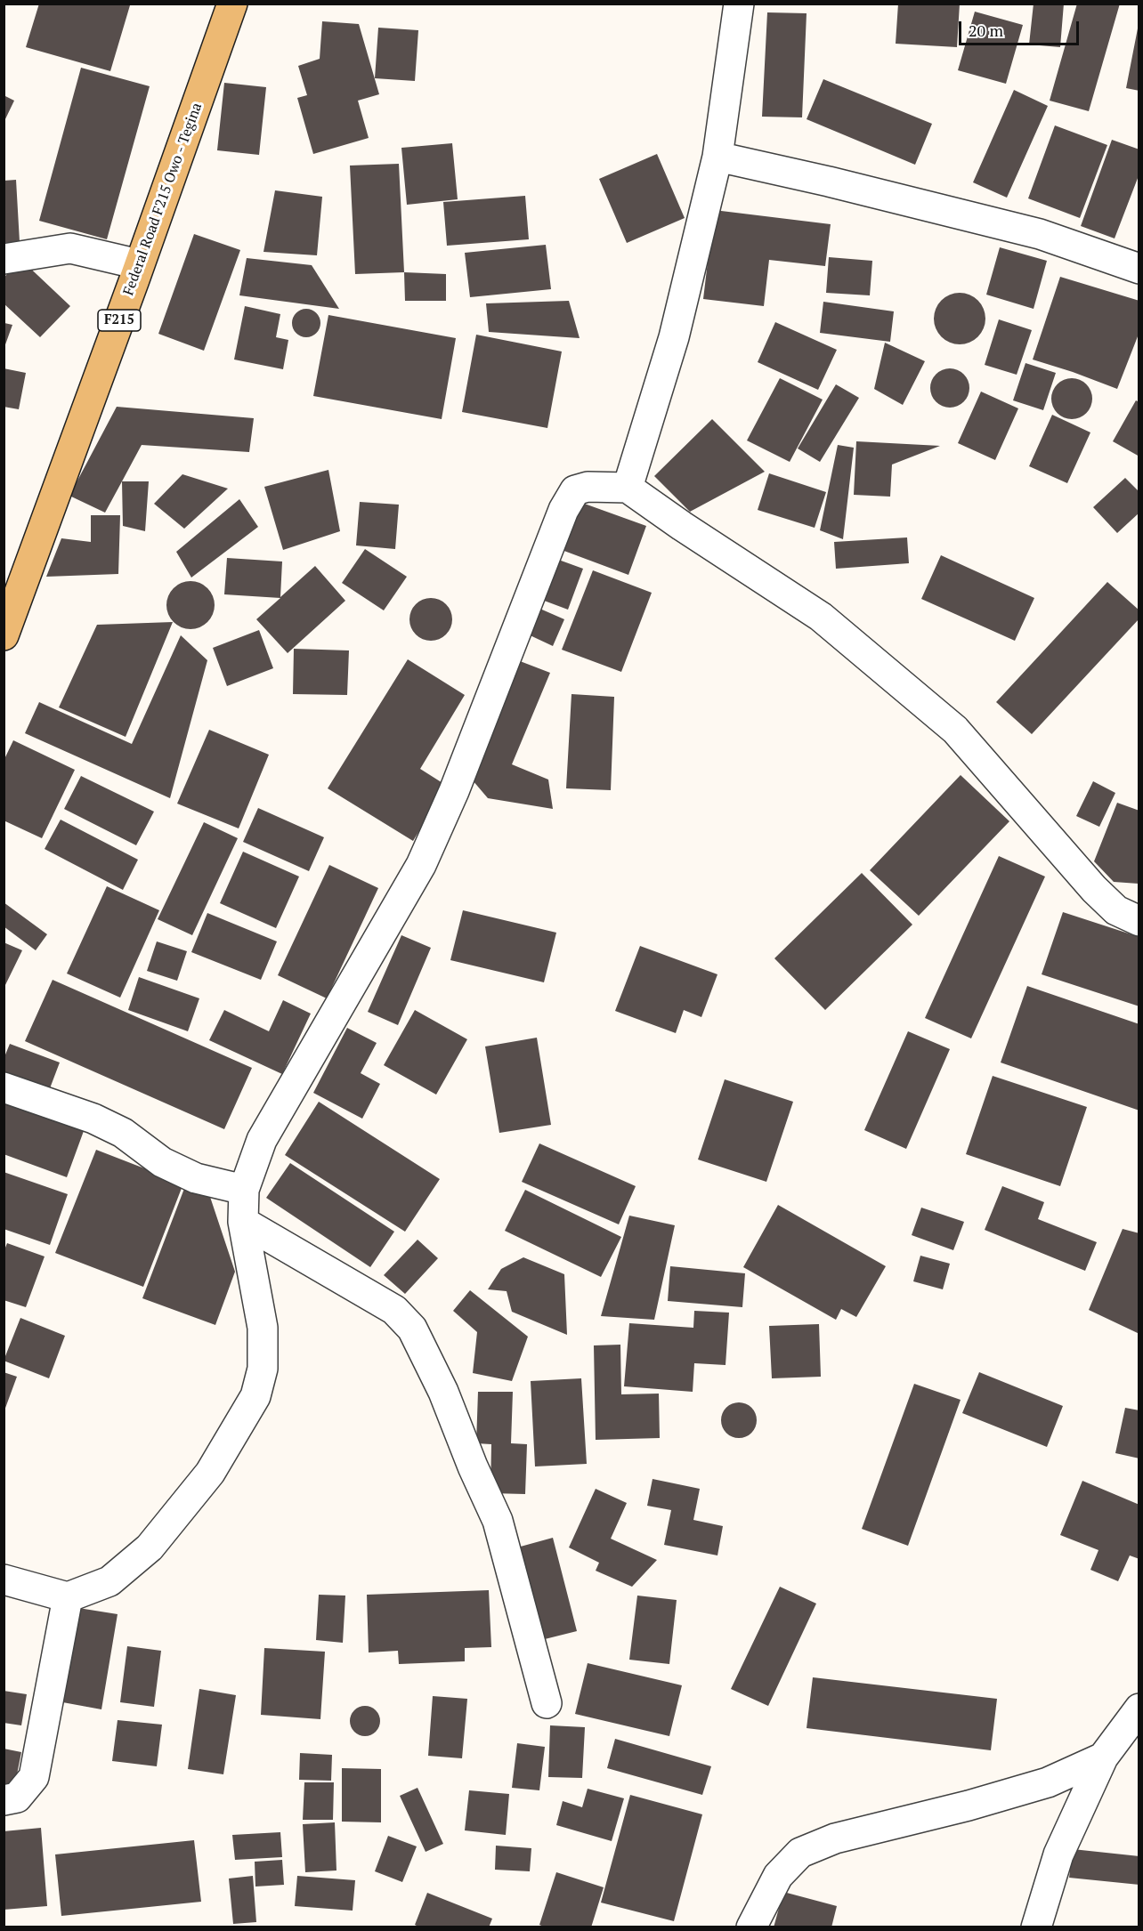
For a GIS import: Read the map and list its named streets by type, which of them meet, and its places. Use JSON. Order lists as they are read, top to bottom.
{
  "streets": {
    "main road": ["Federal Road F215 Owo - Tegina", "F215"]
  },
  "scale_bar": "20 m"
}
